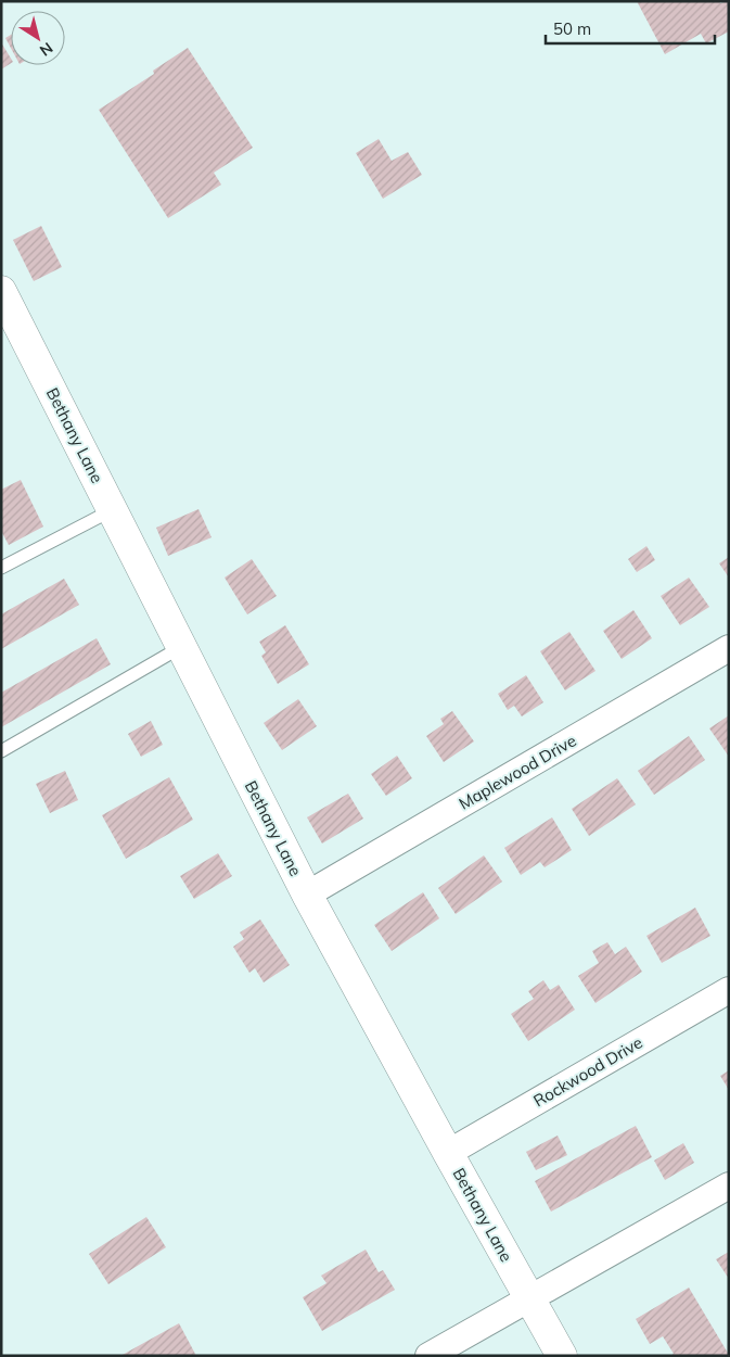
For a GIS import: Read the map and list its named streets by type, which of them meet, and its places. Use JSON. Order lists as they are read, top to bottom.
{
  "streets": {
    "street": ["Bethany Lane", "Maplewood Drive", "Rockwood Drive"]
  },
  "crossings": [
    ["Bethany Lane", "Maplewood Drive"],
    ["Bethany Lane", "Rockwood Drive"]
  ],
  "scale_bar": "50 m",
  "north": "bottom right"
}
